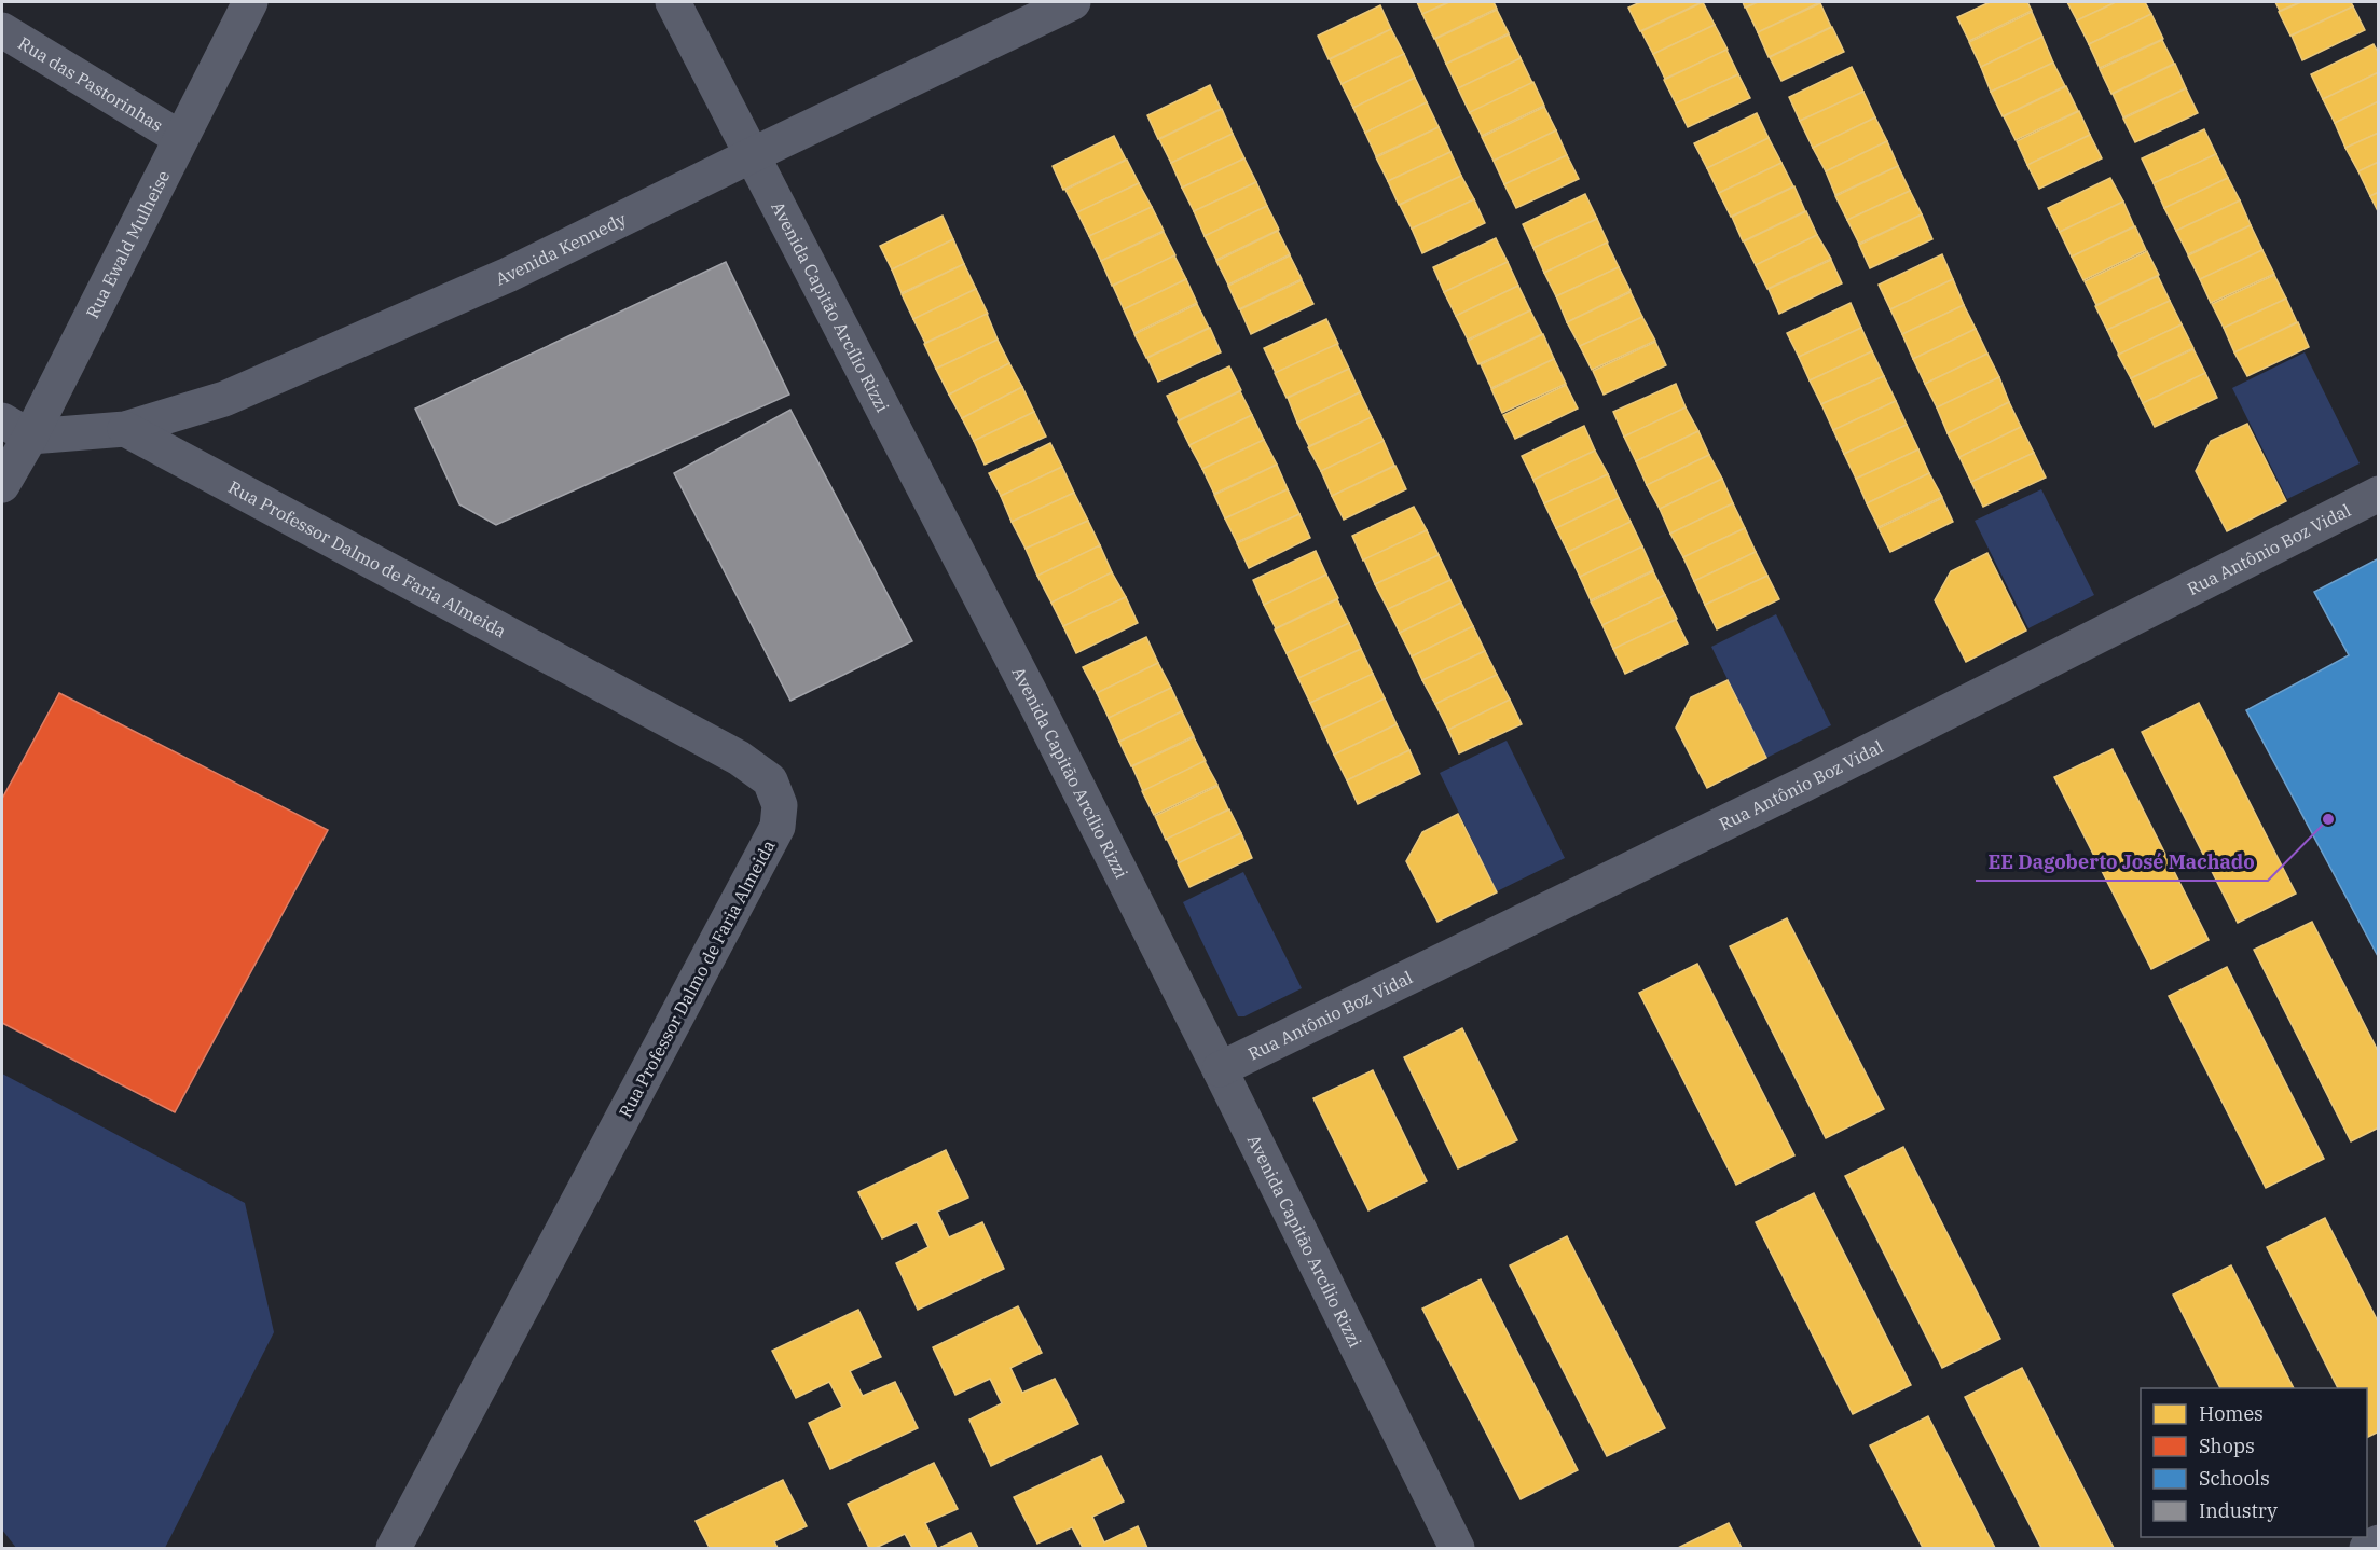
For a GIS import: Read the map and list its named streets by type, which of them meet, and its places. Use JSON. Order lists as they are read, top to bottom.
{
  "streets": {
    "street": [
      "Rua das Pastorinhas",
      "Rua Ewald Mulheise",
      "Avenida Kennedy",
      "Avenida Capitão Arcílio Rizzi",
      "Rua Antônio Boz Vidal",
      "Rua Professor Dalmo de Faria Almeida"
    ]
  },
  "crossings": [
    ["Rua das Pastorinhas", "Rua Ewald Mulheise"],
    ["Rua Ewald Mulheise", "Avenida Kennedy"],
    ["Avenida Kennedy", "Avenida Capitão Arcílio Rizzi"],
    ["Avenida Kennedy", "Rua Professor Dalmo de Faria Almeida"],
    ["Avenida Capitão Arcílio Rizzi", "Rua Antônio Boz Vidal"]
  ],
  "places": ["EE Dagoberto José Machado"],
  "legend": [
    "Homes",
    "Shops",
    "Schools",
    "Industry"
  ]
}
